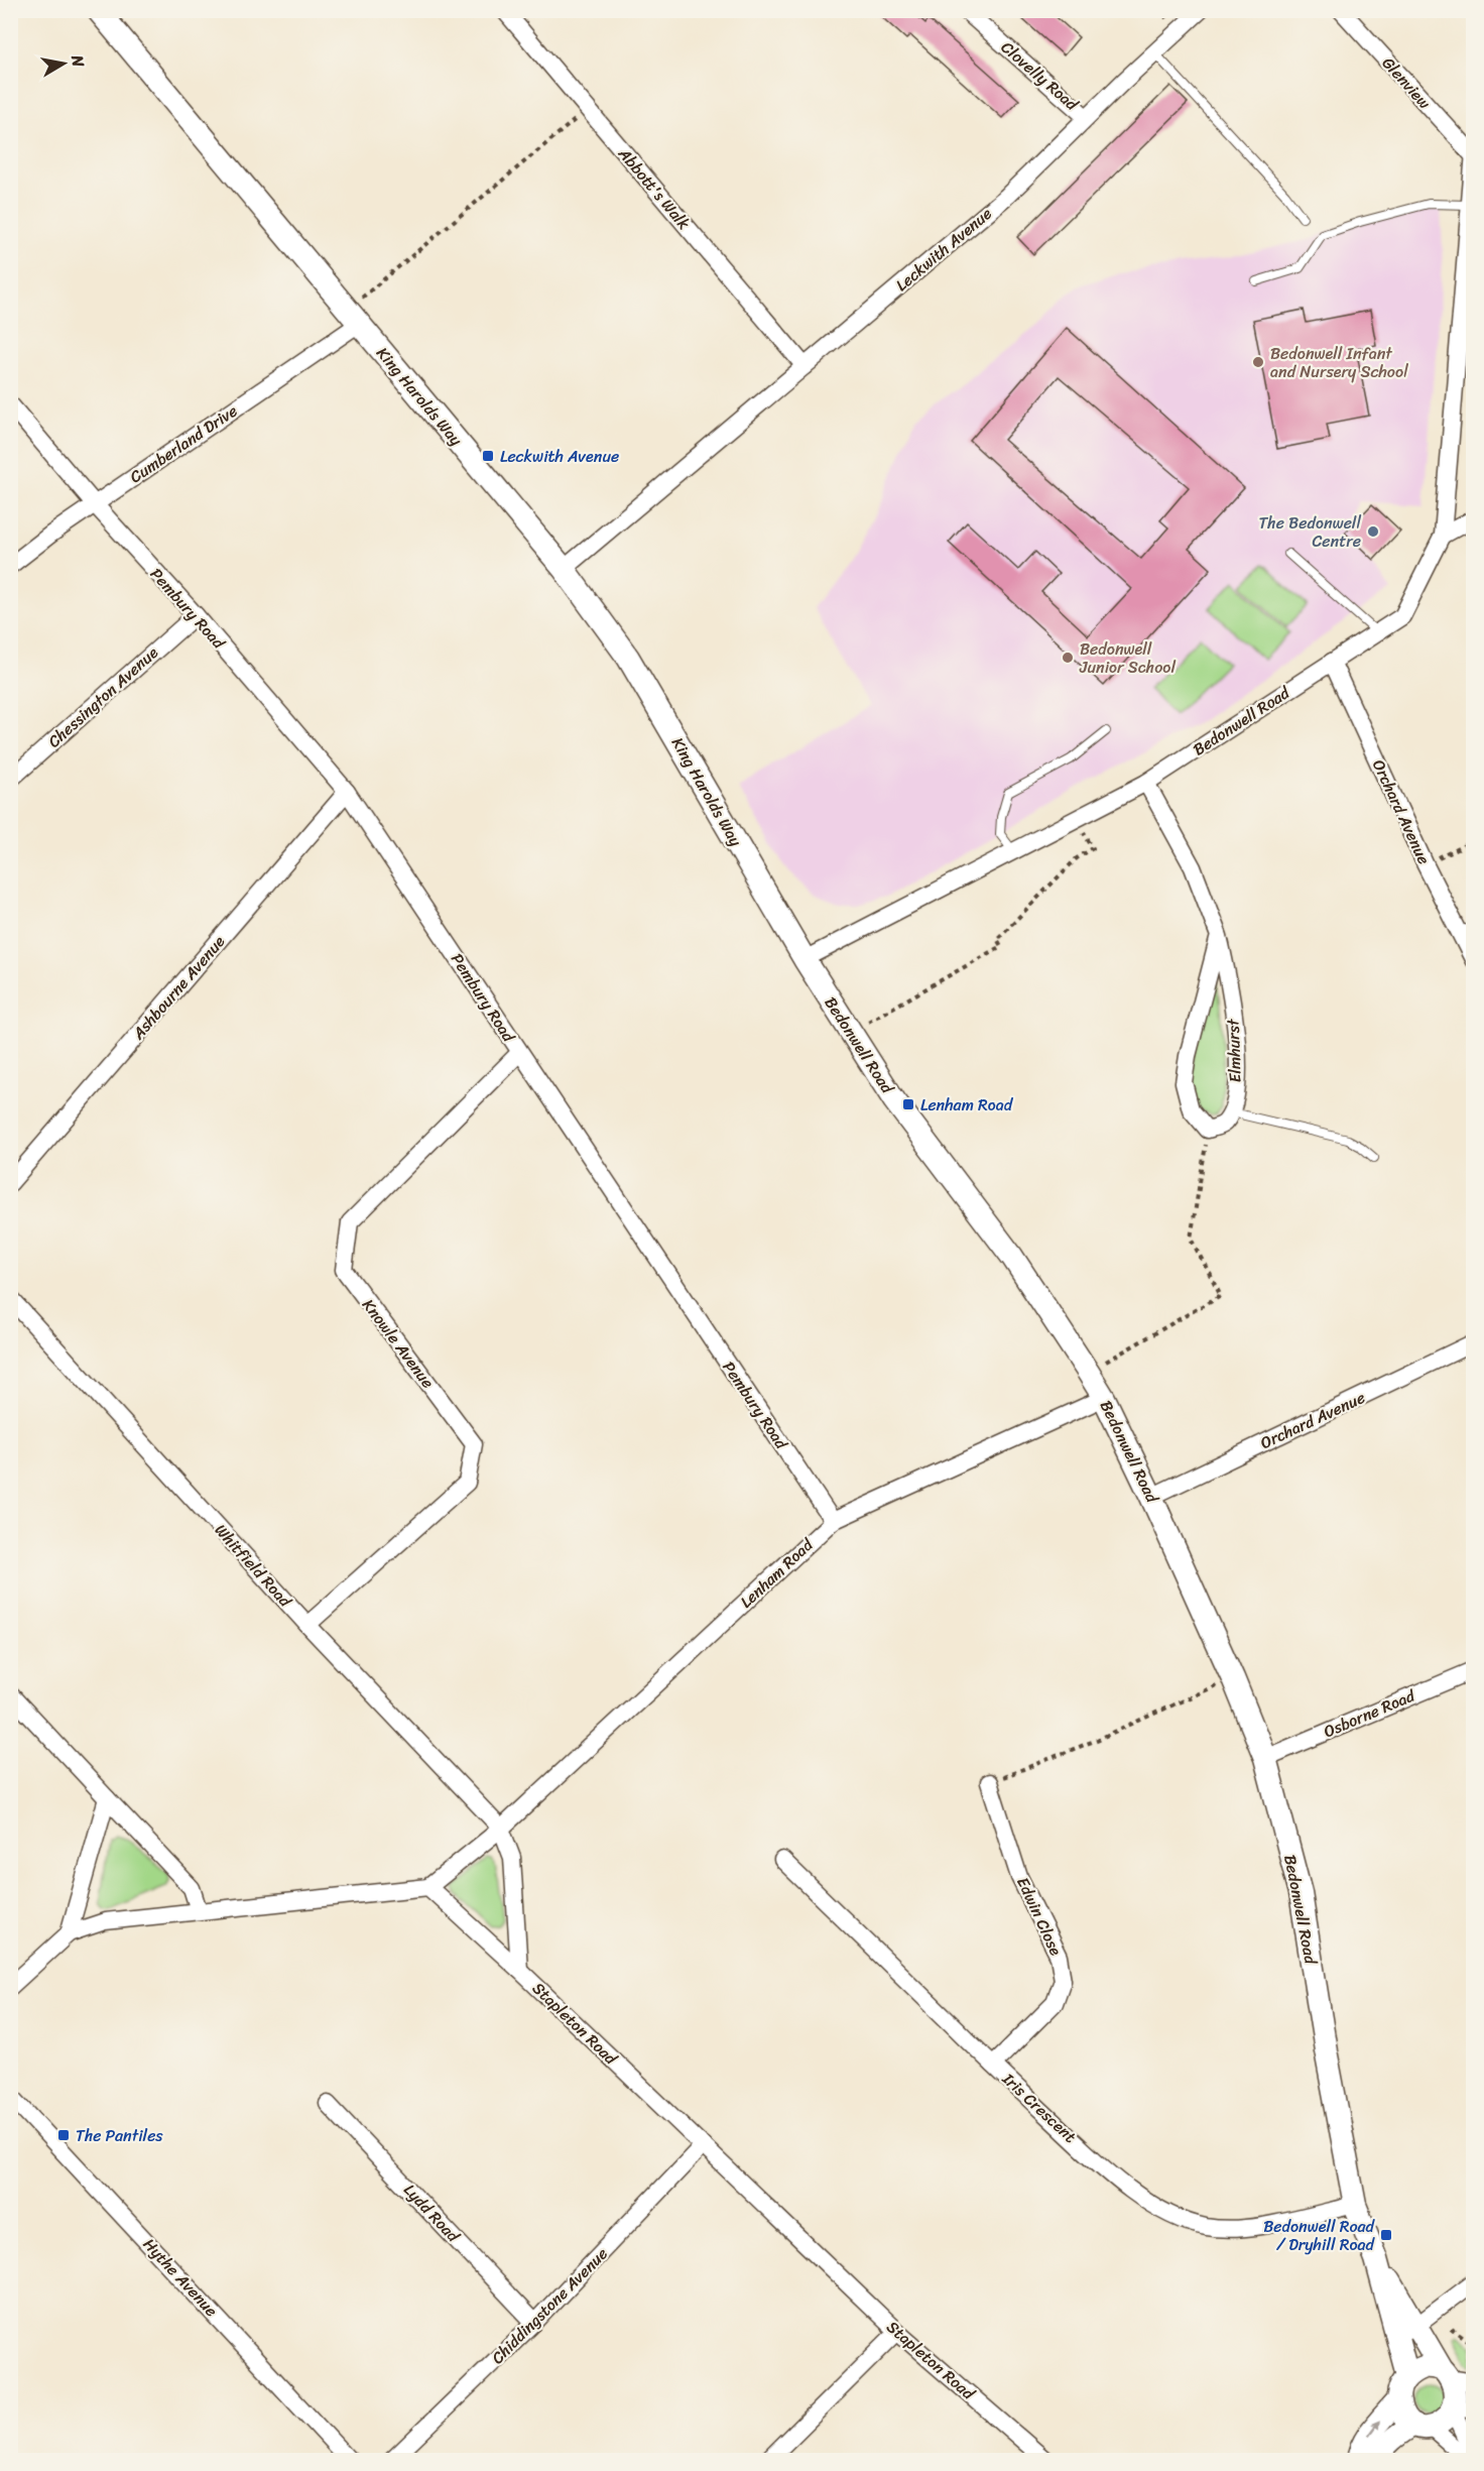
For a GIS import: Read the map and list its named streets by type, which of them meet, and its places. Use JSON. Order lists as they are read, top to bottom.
{
  "streets": {
    "street": [
      "Clovelly Road",
      "Glenview",
      "Abbott's Walk",
      "Leckwith Avenue",
      "King Harolds Way",
      "Cumberland Drive",
      "Pembury Road",
      "Chessington Avenue",
      "Bedonwell Road",
      "Orchard Avenue",
      "Ashbourne Avenue",
      "Elmhurst",
      "Knowle Avenue",
      "Whitfield Road",
      "Lenham Road",
      "Osborne Road",
      "Edwin Close",
      "Stapleton Road",
      "Iris Crescent",
      "Lydd Road",
      "Hythe Avenue",
      "Chiddingstone Avenue"
    ]
  },
  "crossings": [
    ["Clovelly Road", "Leckwith Avenue"],
    ["Glenview", "Bedonwell Road"],
    ["Abbott's Walk", "Leckwith Avenue"],
    ["Leckwith Avenue", "King Harolds Way"],
    ["King Harolds Way", "Cumberland Drive"],
    ["King Harolds Way", "Bedonwell Road"],
    ["Cumberland Drive", "Pembury Road"],
    ["Pembury Road", "Chessington Avenue"],
    ["Pembury Road", "Ashbourne Avenue"],
    ["Pembury Road", "Knowle Avenue"],
    ["Pembury Road", "Lenham Road"],
    ["Bedonwell Road", "Orchard Avenue"],
    ["Bedonwell Road", "Elmhurst"],
    ["Bedonwell Road", "Lenham Road"],
    ["Bedonwell Road", "Osborne Road"],
    ["Bedonwell Road", "Iris Crescent"],
    ["Knowle Avenue", "Whitfield Road"],
    ["Whitfield Road", "Lenham Road"],
    ["Lenham Road", "Stapleton Road"],
    ["Edwin Close", "Iris Crescent"],
    ["Stapleton Road", "Chiddingstone Avenue"],
    ["Lydd Road", "Chiddingstone Avenue"]
  ],
  "places": {
    "other": ["Bedonwell Infant and Nursery School", "The Bedonwell Centre", "Bedonwell Junior School"],
    "transit": [
      "Leckwith Avenue",
      "Lenham Road",
      "The Pantiles",
      "Bedonwell Road / Dryhill Road"
    ]
  },
  "north": "right"
}
